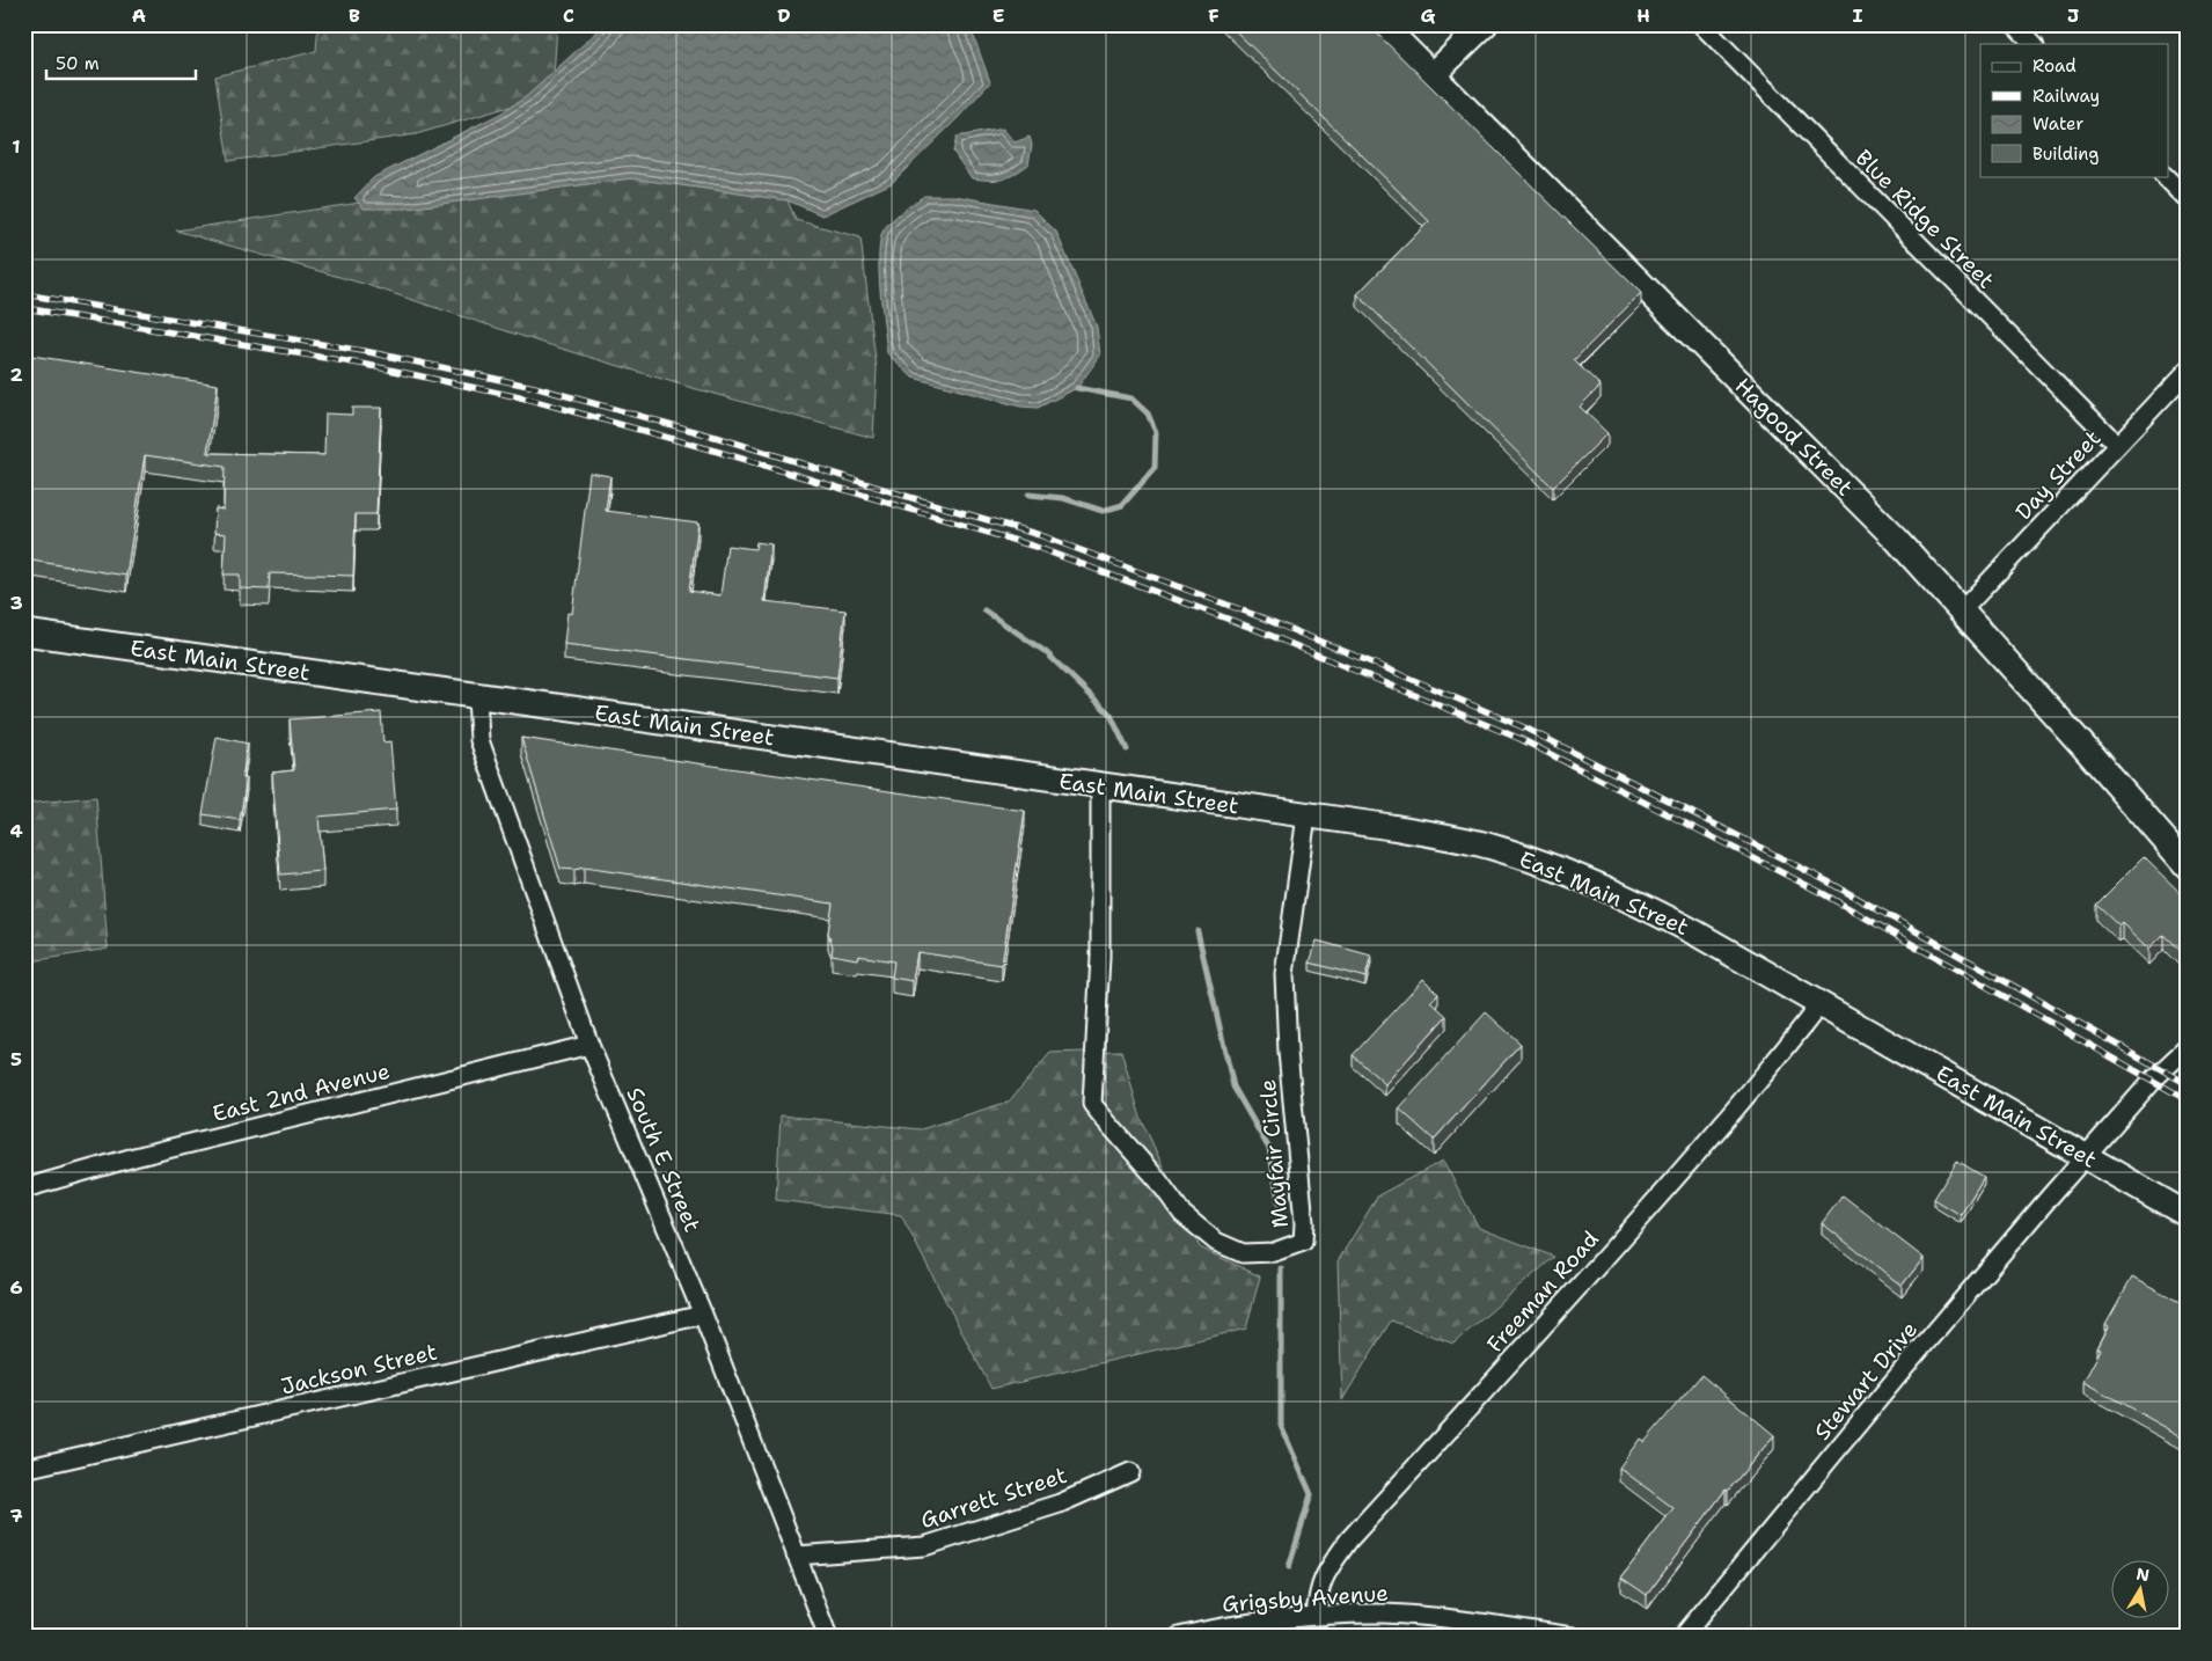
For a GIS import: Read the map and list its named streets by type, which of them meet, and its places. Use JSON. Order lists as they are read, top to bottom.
{
  "streets": {
    "main road": ["Hagood Street", "East Main Street"],
    "street": [
      "Blue Ridge Street",
      "Day Street",
      "East 2nd Avenue",
      "Mayfair Circle",
      "South E Street",
      "Freeman Road",
      "Jackson Street",
      "Stewart Drive",
      "Garrett Street",
      "Grigsby Avenue"
    ]
  },
  "crossings": [
    ["Blue Ridge Street", "Day Street"],
    ["Hagood Street", "Day Street"],
    ["East Main Street", "Mayfair Circle"],
    ["East Main Street", "South E Street"],
    ["East Main Street", "Freeman Road"],
    ["East Main Street", "Stewart Drive"],
    ["East 2nd Avenue", "South E Street"],
    ["South E Street", "Jackson Street"],
    ["South E Street", "Garrett Street"],
    ["Freeman Road", "Grigsby Avenue"]
  ],
  "legend": [
    "Road",
    "Railway",
    "Water",
    "Building"
  ],
  "scale_bar": "50 m",
  "north": "top",
  "grid": {
    "columns": [
      "A",
      "B",
      "C",
      "D",
      "E",
      "F",
      "G",
      "H",
      "I",
      "J"
    ],
    "rows": [
      "1",
      "2",
      "3",
      "4",
      "5",
      "6",
      "7"
    ]
  }
}
